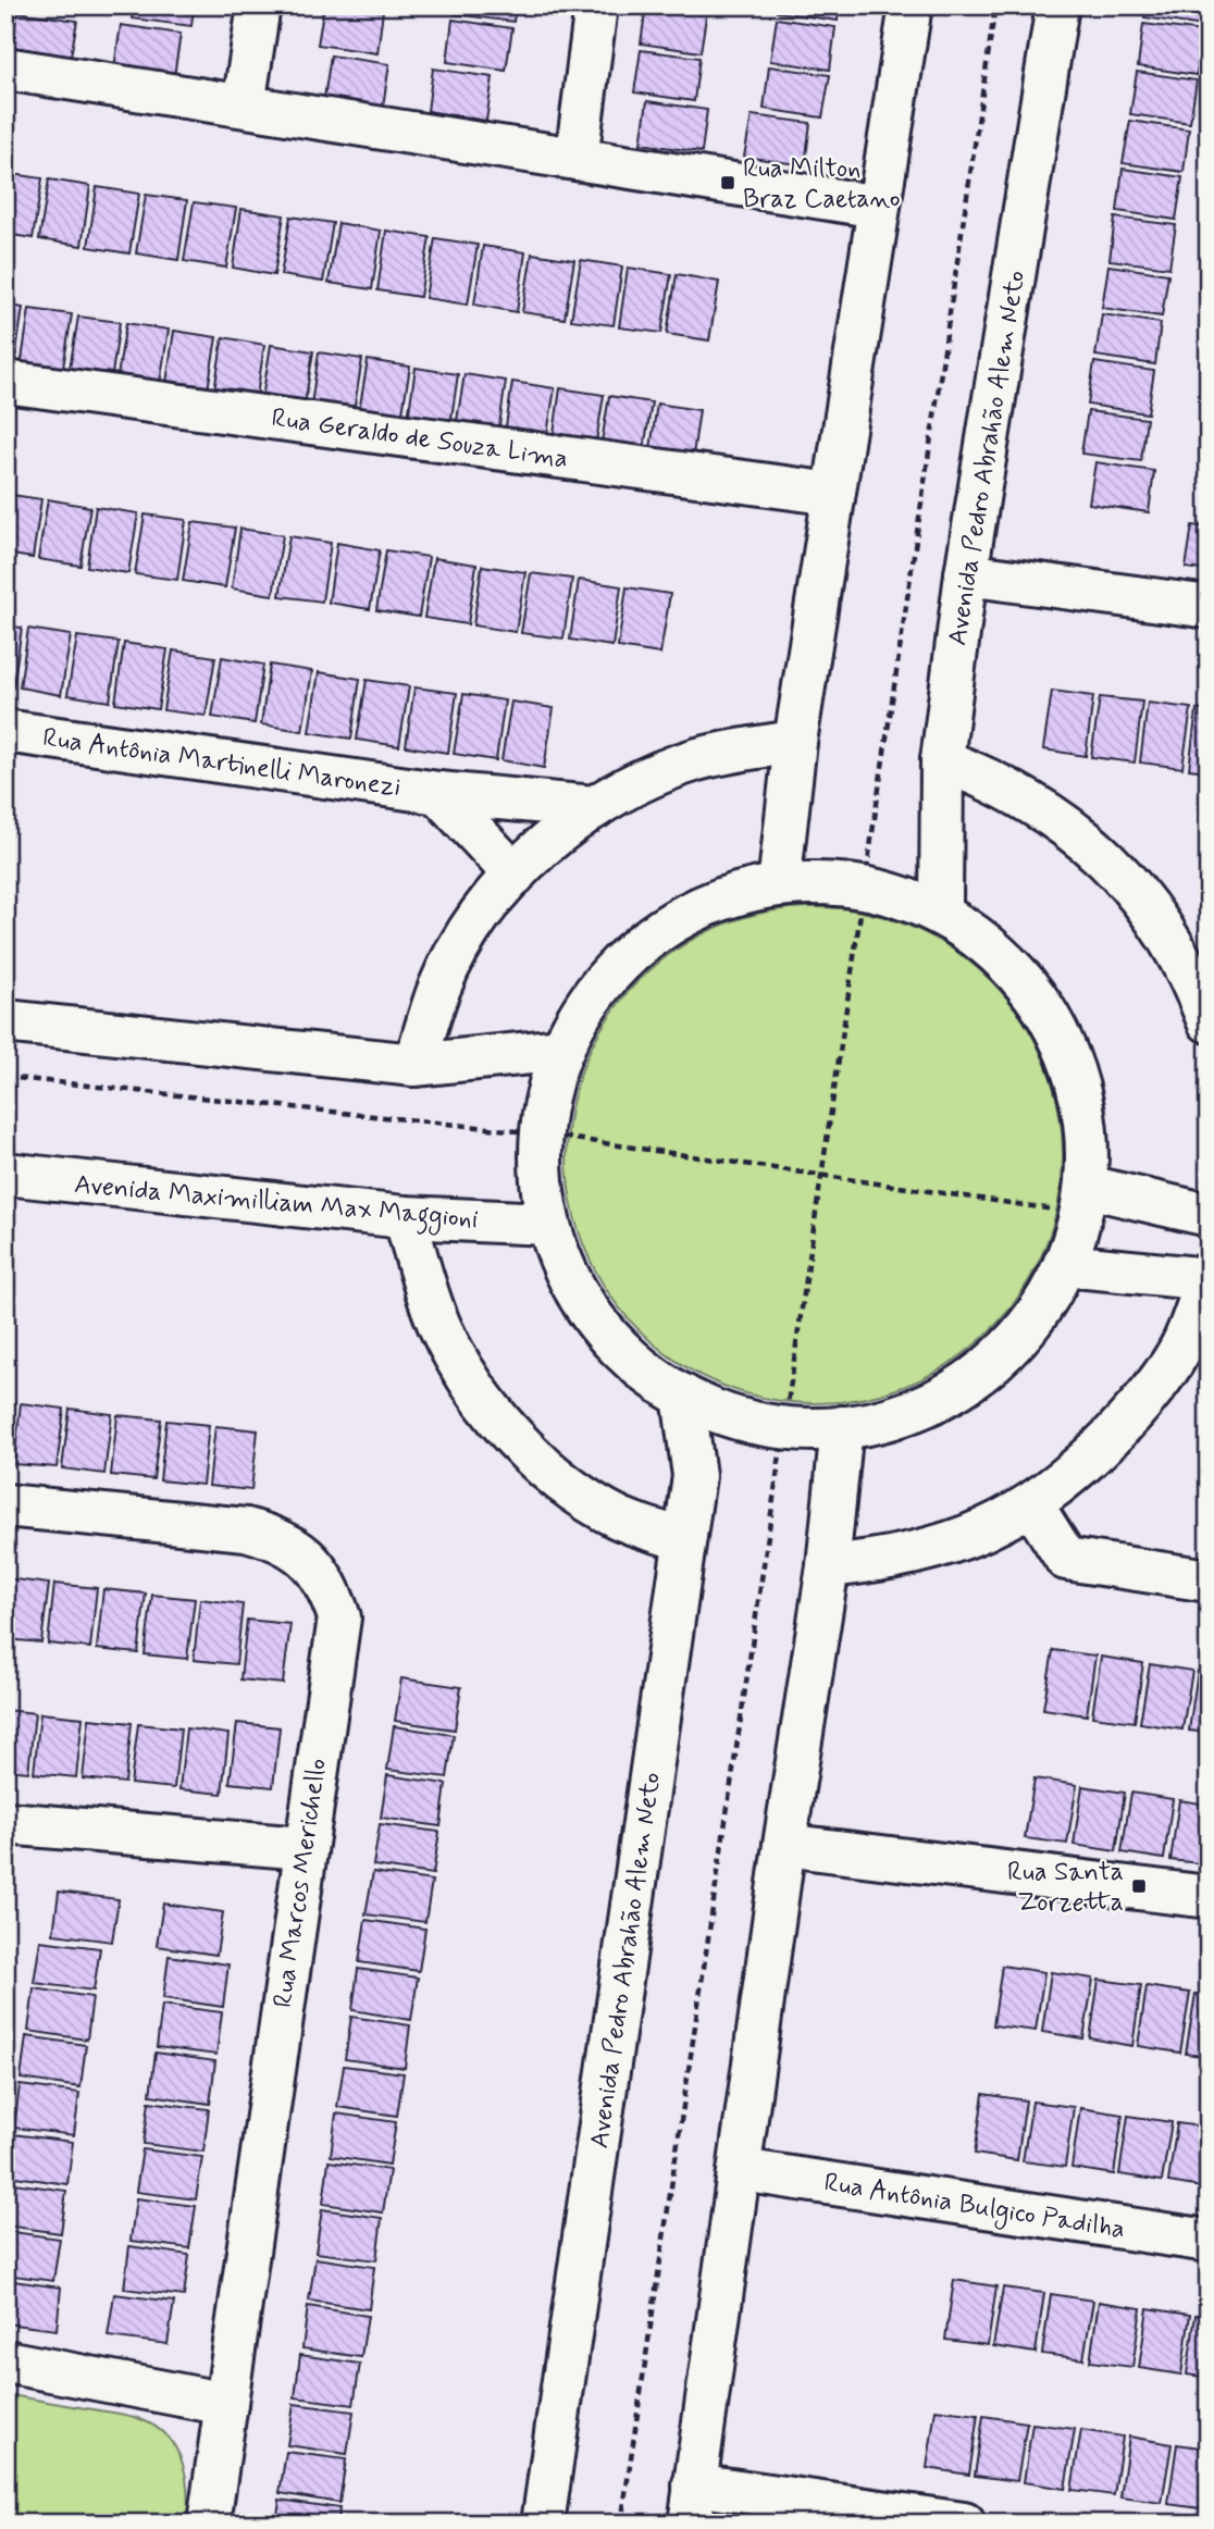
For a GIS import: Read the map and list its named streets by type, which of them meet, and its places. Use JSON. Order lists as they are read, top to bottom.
{
  "streets": {
    "street": [
      "Rua Geraldo de Souza Lima",
      "Avenida Pedro Abrahão Alem Neto",
      "Rua Antônia Martinelli Maronezi",
      "Avenida Maximilliam Max Maggioni",
      "Rua Marcos Merichello",
      "Rua Antônia Bulgico Padilha"
    ]
  },
  "places": {
    "transit": ["Rua Milton Braz Caetano", "Rua Santa Zorzetta"]
  }
}
